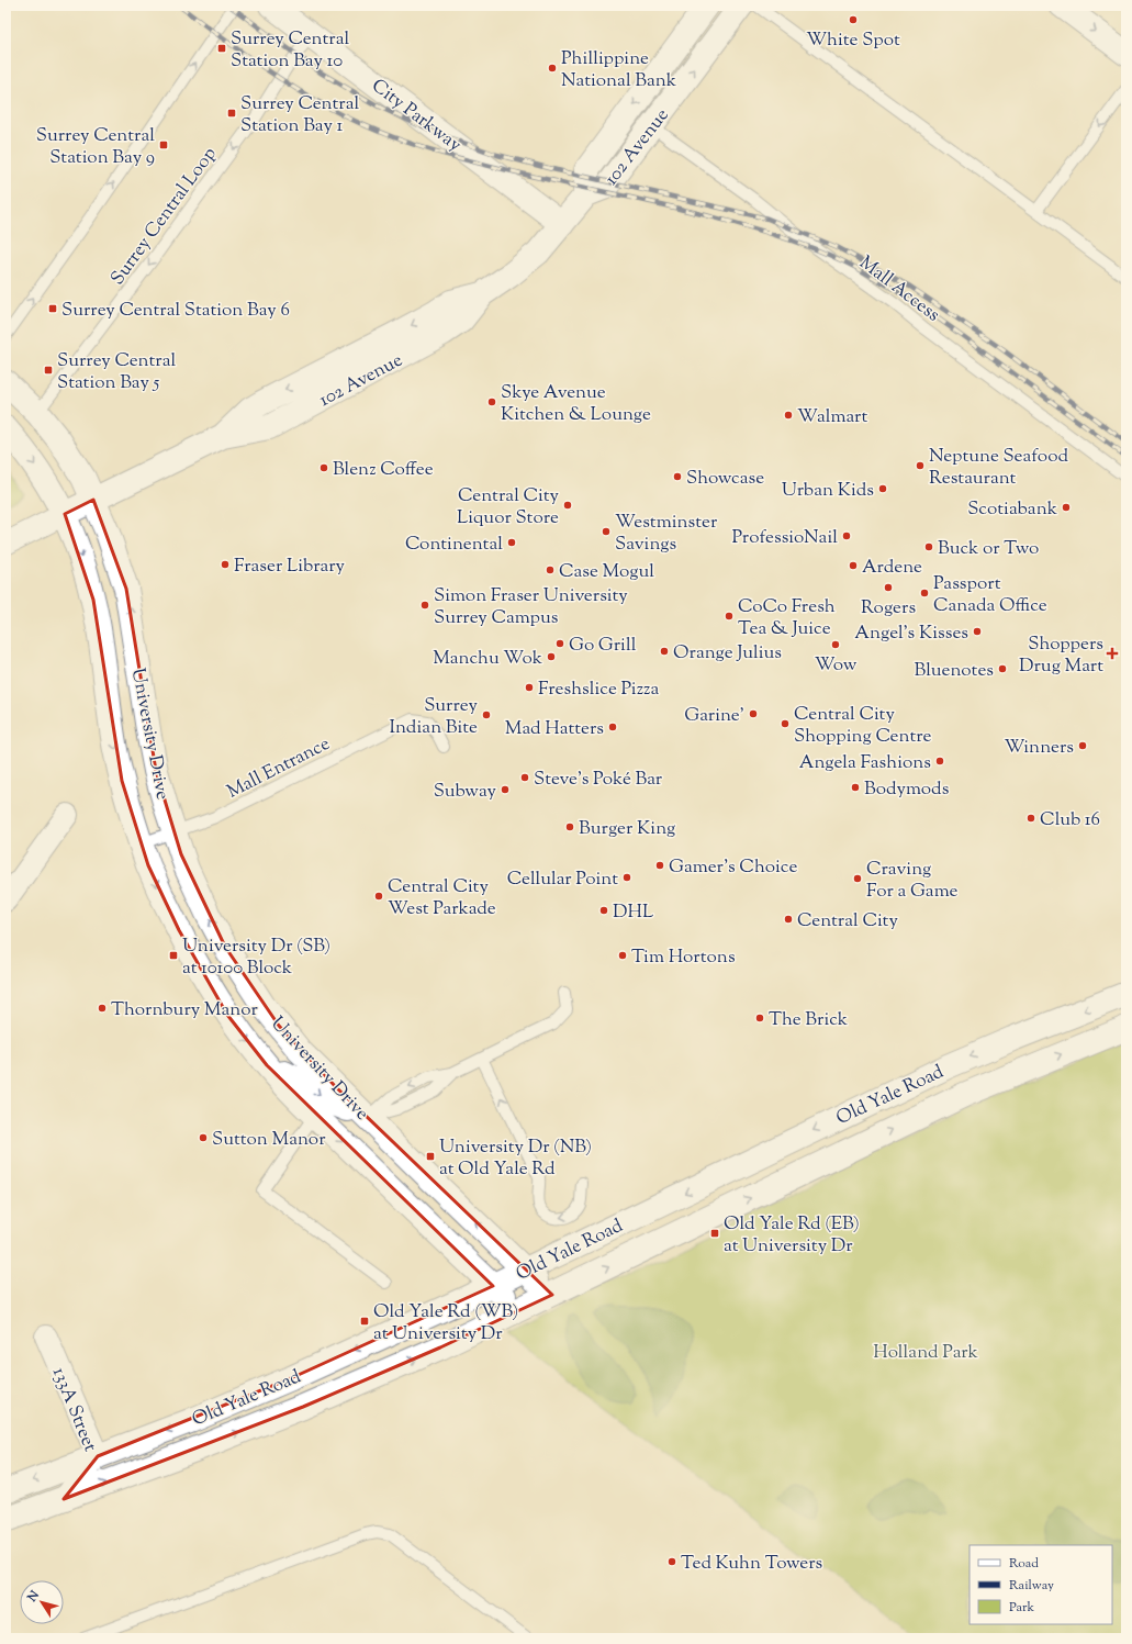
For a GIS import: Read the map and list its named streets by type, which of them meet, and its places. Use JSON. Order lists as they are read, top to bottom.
{
  "streets": {
    "main road": [
      "City Parkway",
      "102 Avenue",
      "University Drive",
      "Old Yale Road"
    ],
    "street": ["133A Street"],
    "lane": ["Surrey Central Loop", "Mall Access", "Mall Entrance"]
  },
  "crossings": [
    ["City Parkway", "102 Avenue"],
    ["City Parkway", "Surrey Central Loop"],
    ["102 Avenue", "Mall Access"],
    ["102 Avenue", "University Drive"],
    ["Surrey Central Loop", "University Drive"],
    ["University Drive", "Mall Entrance"],
    ["University Drive", "Old Yale Road"],
    ["Old Yale Road", "133A Street"]
  ],
  "parks": ["Holland Park"],
  "places": {
    "other": [
      "White Spot",
      "Phillippine National Bank",
      "Skye Avenue Kitchen & Lounge",
      "Walmart",
      "Neptune Seafood Restaurant",
      "Blenz Coffee",
      "Showcase",
      "Urban Kids",
      "Central City Liquor Store",
      "Scotiabank",
      "Westminster Savings",
      "ProfessioNail",
      "Continental",
      "Buck or Two",
      "Fraser Library",
      "Ardene",
      "Case Mogul",
      "Rogers",
      "Passport Canada Office",
      "Simon Fraser University Surrey Campus",
      "CoCo Fresh Tea & Juice",
      "Angel's Kisses",
      "Go Grill",
      "Wow",
      "Orange Julius",
      "Manchu Wok",
      "Bluenotes",
      "Freshslice Pizza",
      "Garine'",
      "Surrey Indian Bite",
      "Central City Shopping Centre",
      "Mad Hatters",
      "Winners",
      "Angela Fashions",
      "Steve's Poké Bar",
      "Bodymods",
      "Subway",
      "Club 16",
      "Burger King",
      "Gamer's Choice",
      "Cellular Point",
      "Craving For a Game",
      "Central City West Parkade",
      "DHL",
      "Central City",
      "Tim Hortons",
      "Thornbury Manor",
      "The Brick",
      "Sutton Manor",
      "Ted Kuhn Towers"
    ],
    "transit": [
      "Surrey Central Station Bay 10",
      "Surrey Central Station Bay 1",
      "Surrey Central Station Bay 9",
      "Surrey Central Station Bay 6",
      "Surrey Central Station Bay 5",
      "University Dr (SB) at 10100 Block",
      "University Dr (NB) at Old Yale Rd",
      "Old Yale Rd (EB) at University Dr",
      "Old Yale Rd (WB) at University Dr"
    ],
    "health": ["Shoppers Drug Mart"]
  },
  "legend": ["Road", "Railway", "Park"],
  "north": "top left"
}
